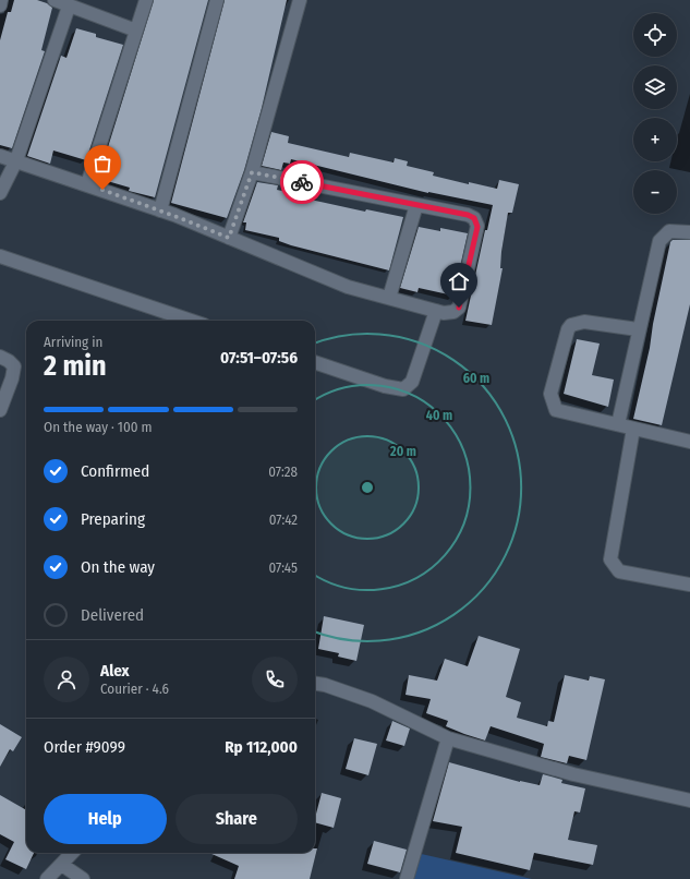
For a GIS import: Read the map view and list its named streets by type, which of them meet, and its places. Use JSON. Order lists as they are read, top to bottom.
{
  "page": {
    "map_buttons": ["+", "−"],
    "heading": ["2 min", "Arriving in", "07:51–07:56"],
    "panel": [
      "Alex",
      "Courier · 4.6",
      "Order #9099",
      "Rp 112,000"
    ],
    "bar": "On the way · 100 m",
    "list": [
      ["Confirmed", "07:28"],
      ["Preparing", "07:42"],
      ["On the way", "07:45"],
      "Delivered"
    ],
    "buttons": ["Help", "Share"]
  },
  "rings": ["60 m", "40 m", "20 m"]
}
